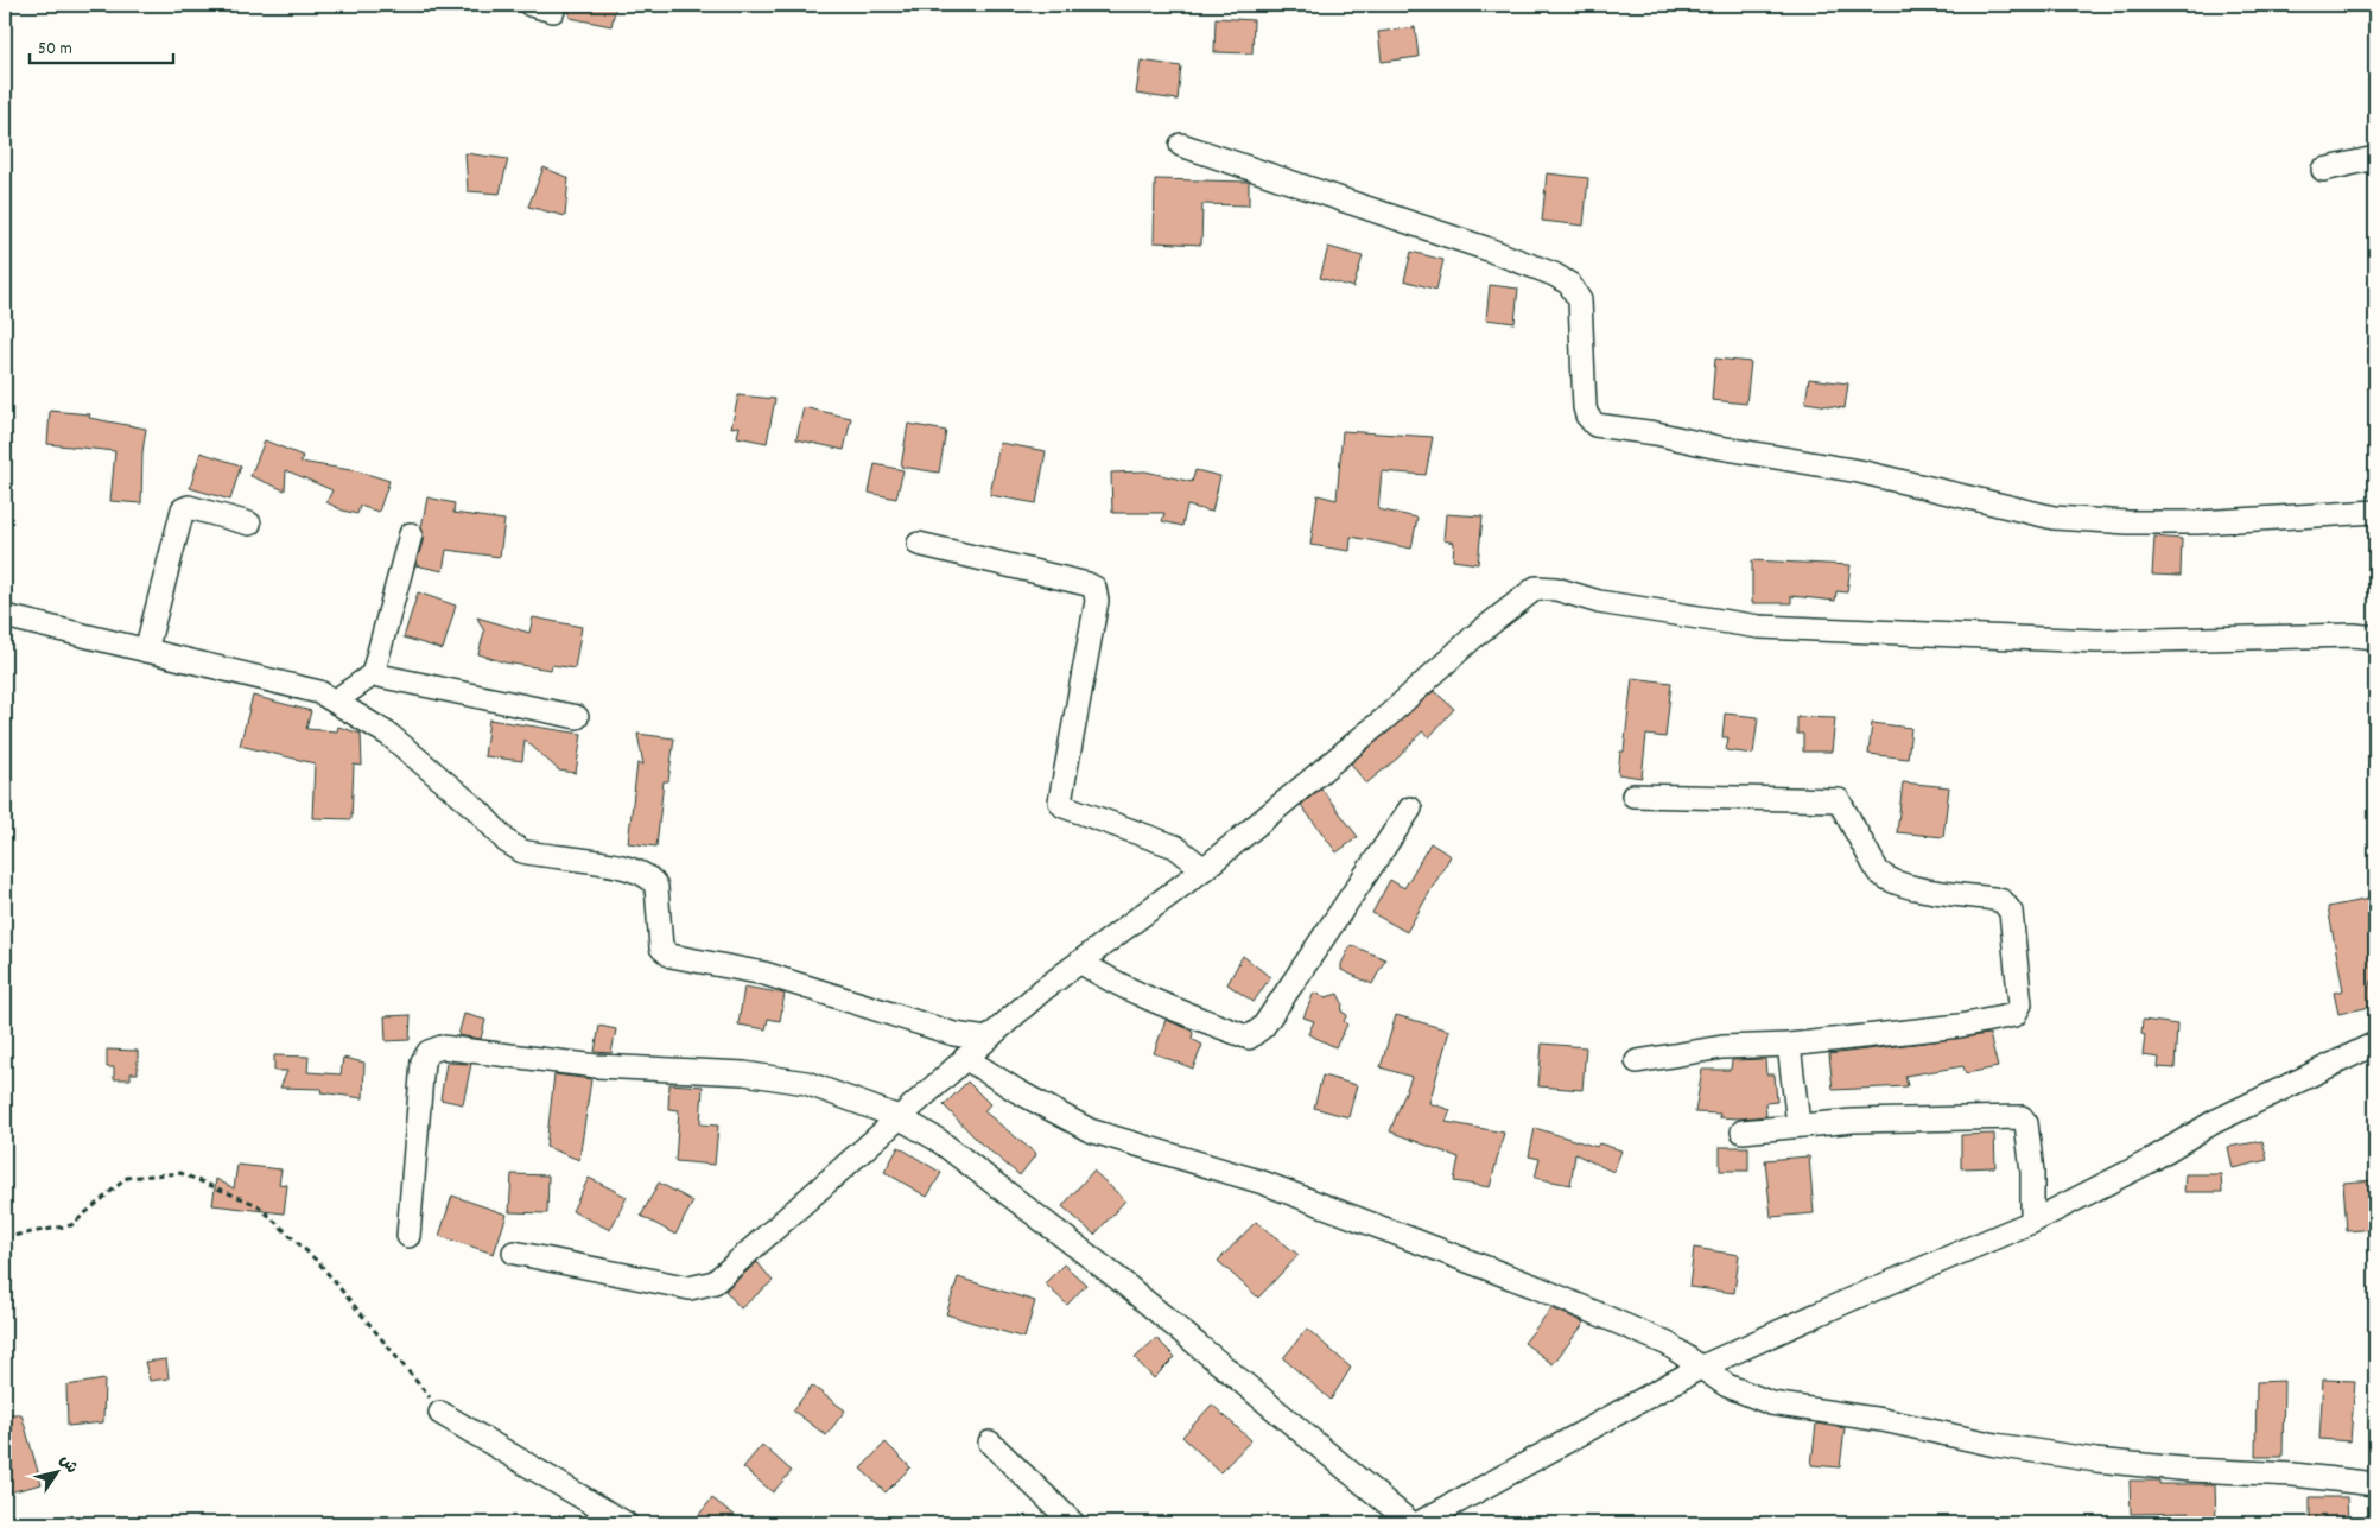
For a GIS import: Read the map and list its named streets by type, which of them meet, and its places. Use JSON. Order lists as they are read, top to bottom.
{
  "scale_bar": "50 m",
  "north": "top right"
}
